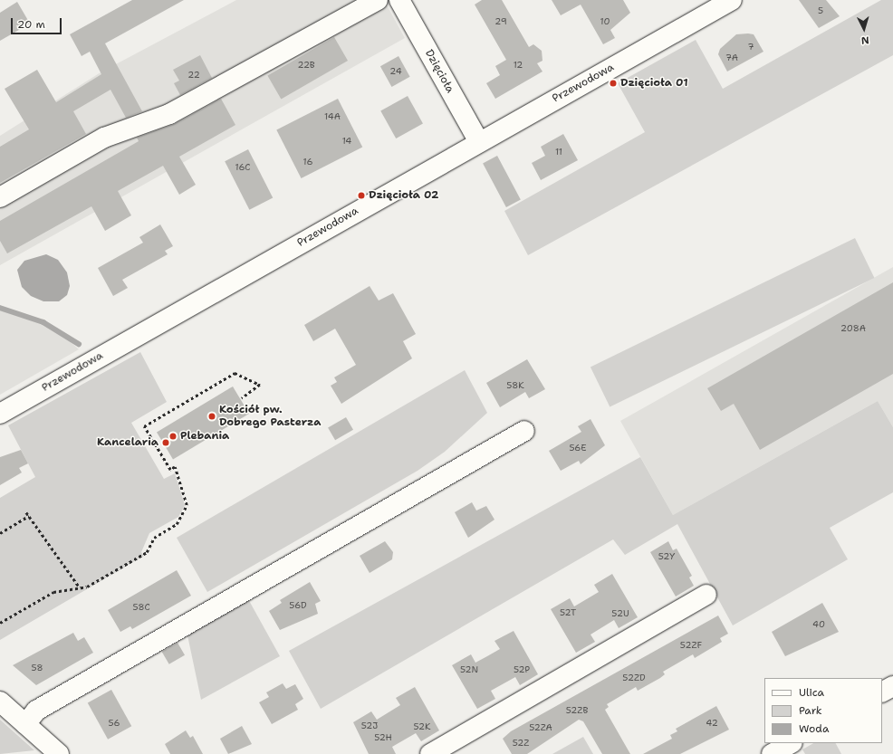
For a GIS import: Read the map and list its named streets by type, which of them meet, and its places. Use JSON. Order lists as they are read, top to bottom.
{
  "streets": {
    "street": ["Dzięcioła", "Przewodowa"]
  },
  "crossings": [
    ["Dzięcioła", "Przewodowa"]
  ],
  "places": [
    "Dzięcioła 01",
    "Dzięcioła 02",
    "Kościół pw. Dobrego Pasterza",
    "Plebania",
    "Kancelaria"
  ],
  "house_numbers": [
    "5",
    "29",
    "10",
    "7",
    "7A",
    "22B",
    "12",
    "24",
    "22",
    "14A",
    "14",
    "11",
    "16",
    "16C",
    "208A",
    "58K",
    "56E",
    "52Y",
    "56D",
    "58C",
    "52T",
    "52U",
    "40",
    "52ZF",
    "58",
    "52N",
    "52P",
    "52ZD",
    "52ZB",
    "56",
    "42",
    "52J",
    "52K",
    "52ZA",
    "52H",
    "52Z"
  ],
  "legend": ["Ulica", "Park", "Woda"],
  "scale_bar": "20 m",
  "north": "bottom"
}
